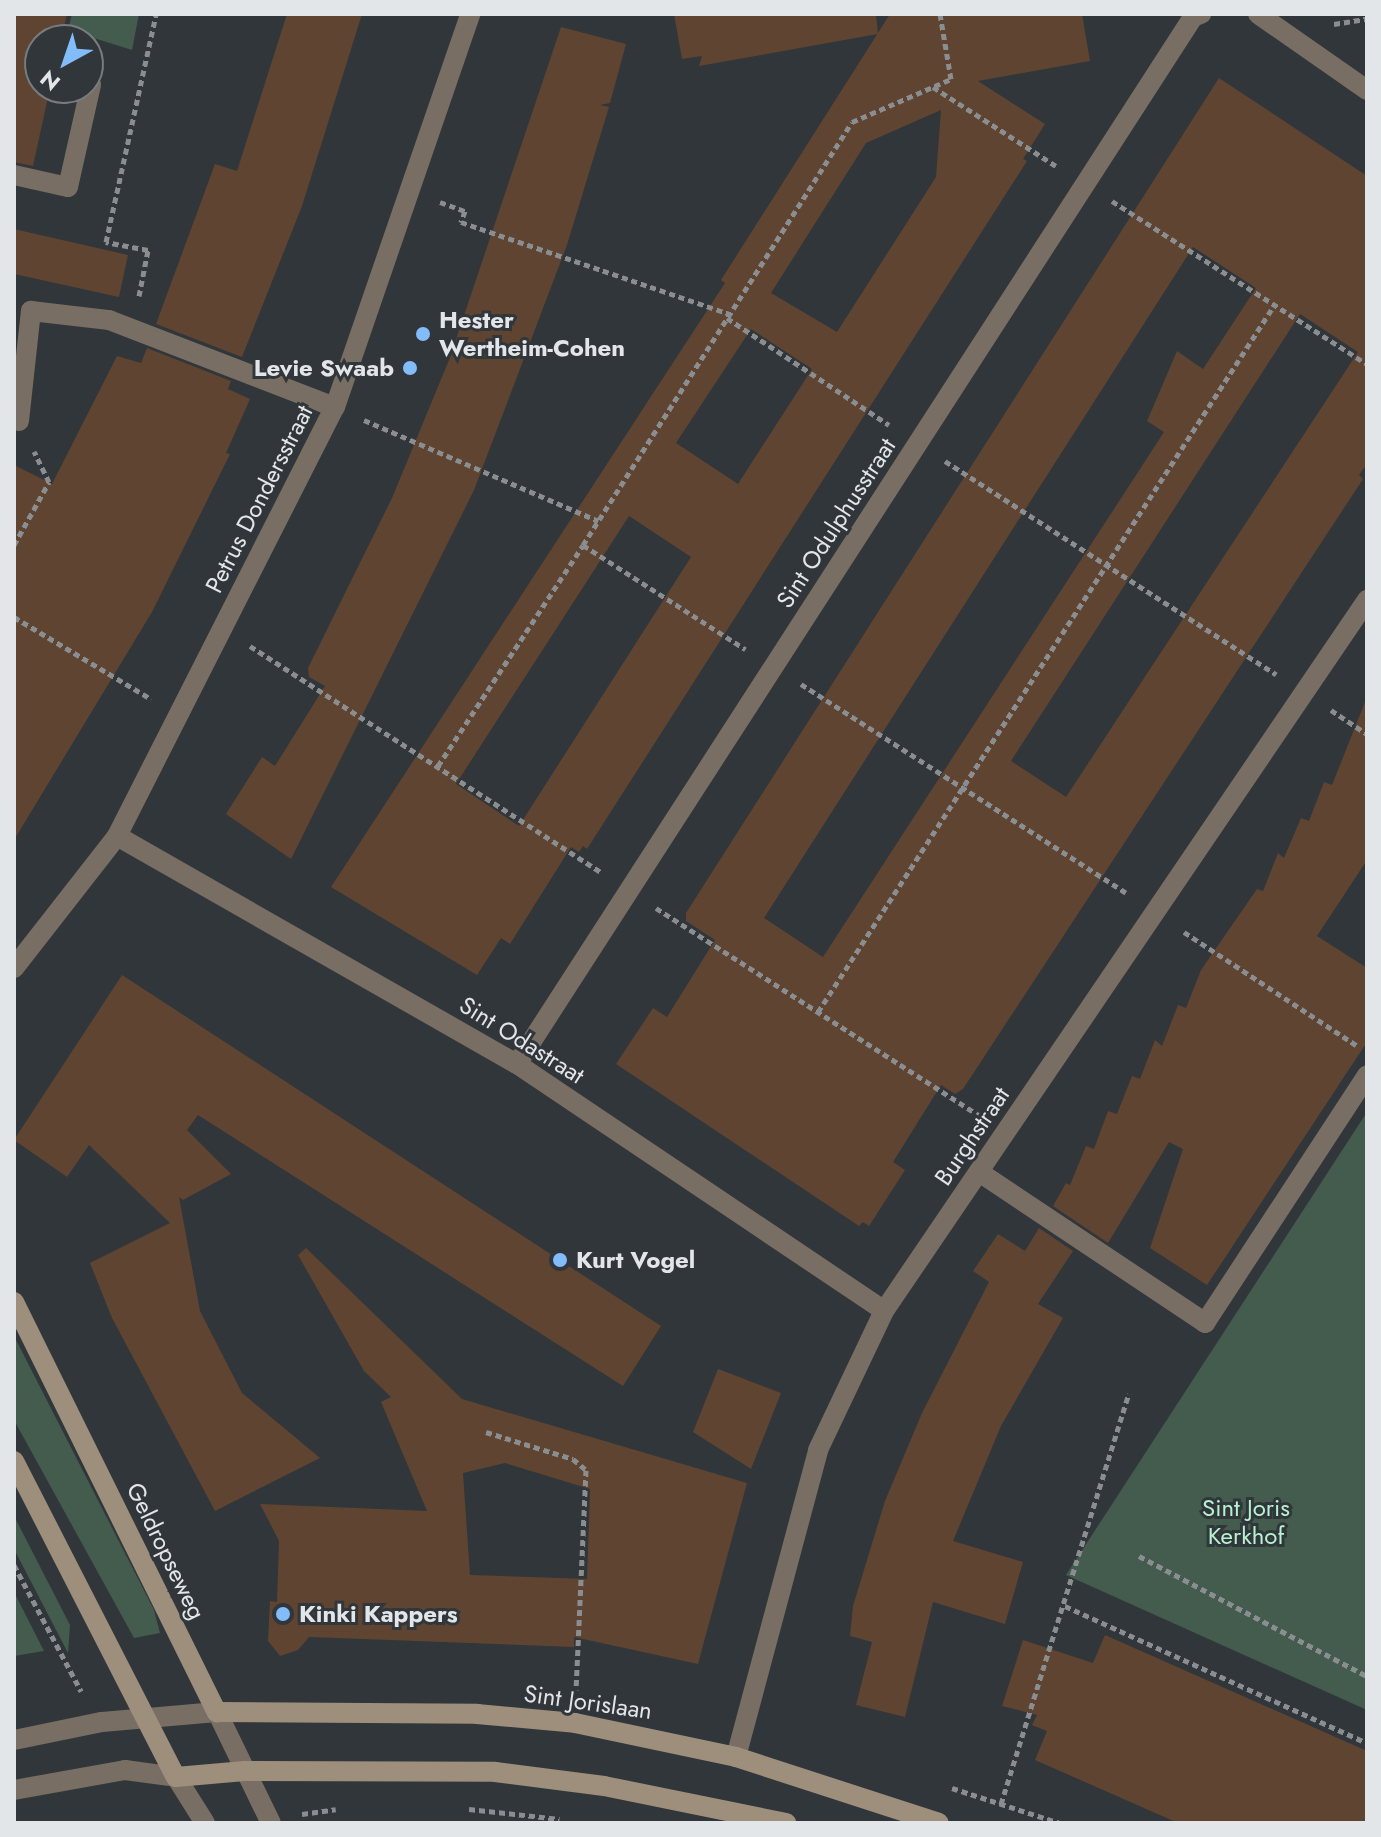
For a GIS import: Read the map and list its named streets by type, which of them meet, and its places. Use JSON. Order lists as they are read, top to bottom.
{
  "streets": {
    "main road": ["Geldropseweg", "Sint Jorislaan"],
    "street": [
      "Petrus Dondersstraat",
      "Sint Odulphusstraat",
      "Sint Odastraat",
      "Burghstraat"
    ]
  },
  "crossings": [
    ["Petrus Dondersstraat", "Sint Odastraat"],
    ["Sint Odulphusstraat", "Sint Odastraat"],
    ["Sint Odastraat", "Burghstraat"],
    ["Burghstraat", "Sint Jorislaan"],
    ["Geldropseweg", "Sint Jorislaan"]
  ],
  "parks": ["Sint Joris Kerkhof"],
  "places": [
    "Hester Wertheim-Cohen",
    "Levie Swaab",
    "Kurt Vogel",
    "Kinki Kappers"
  ],
  "north": "bottom left"
}
